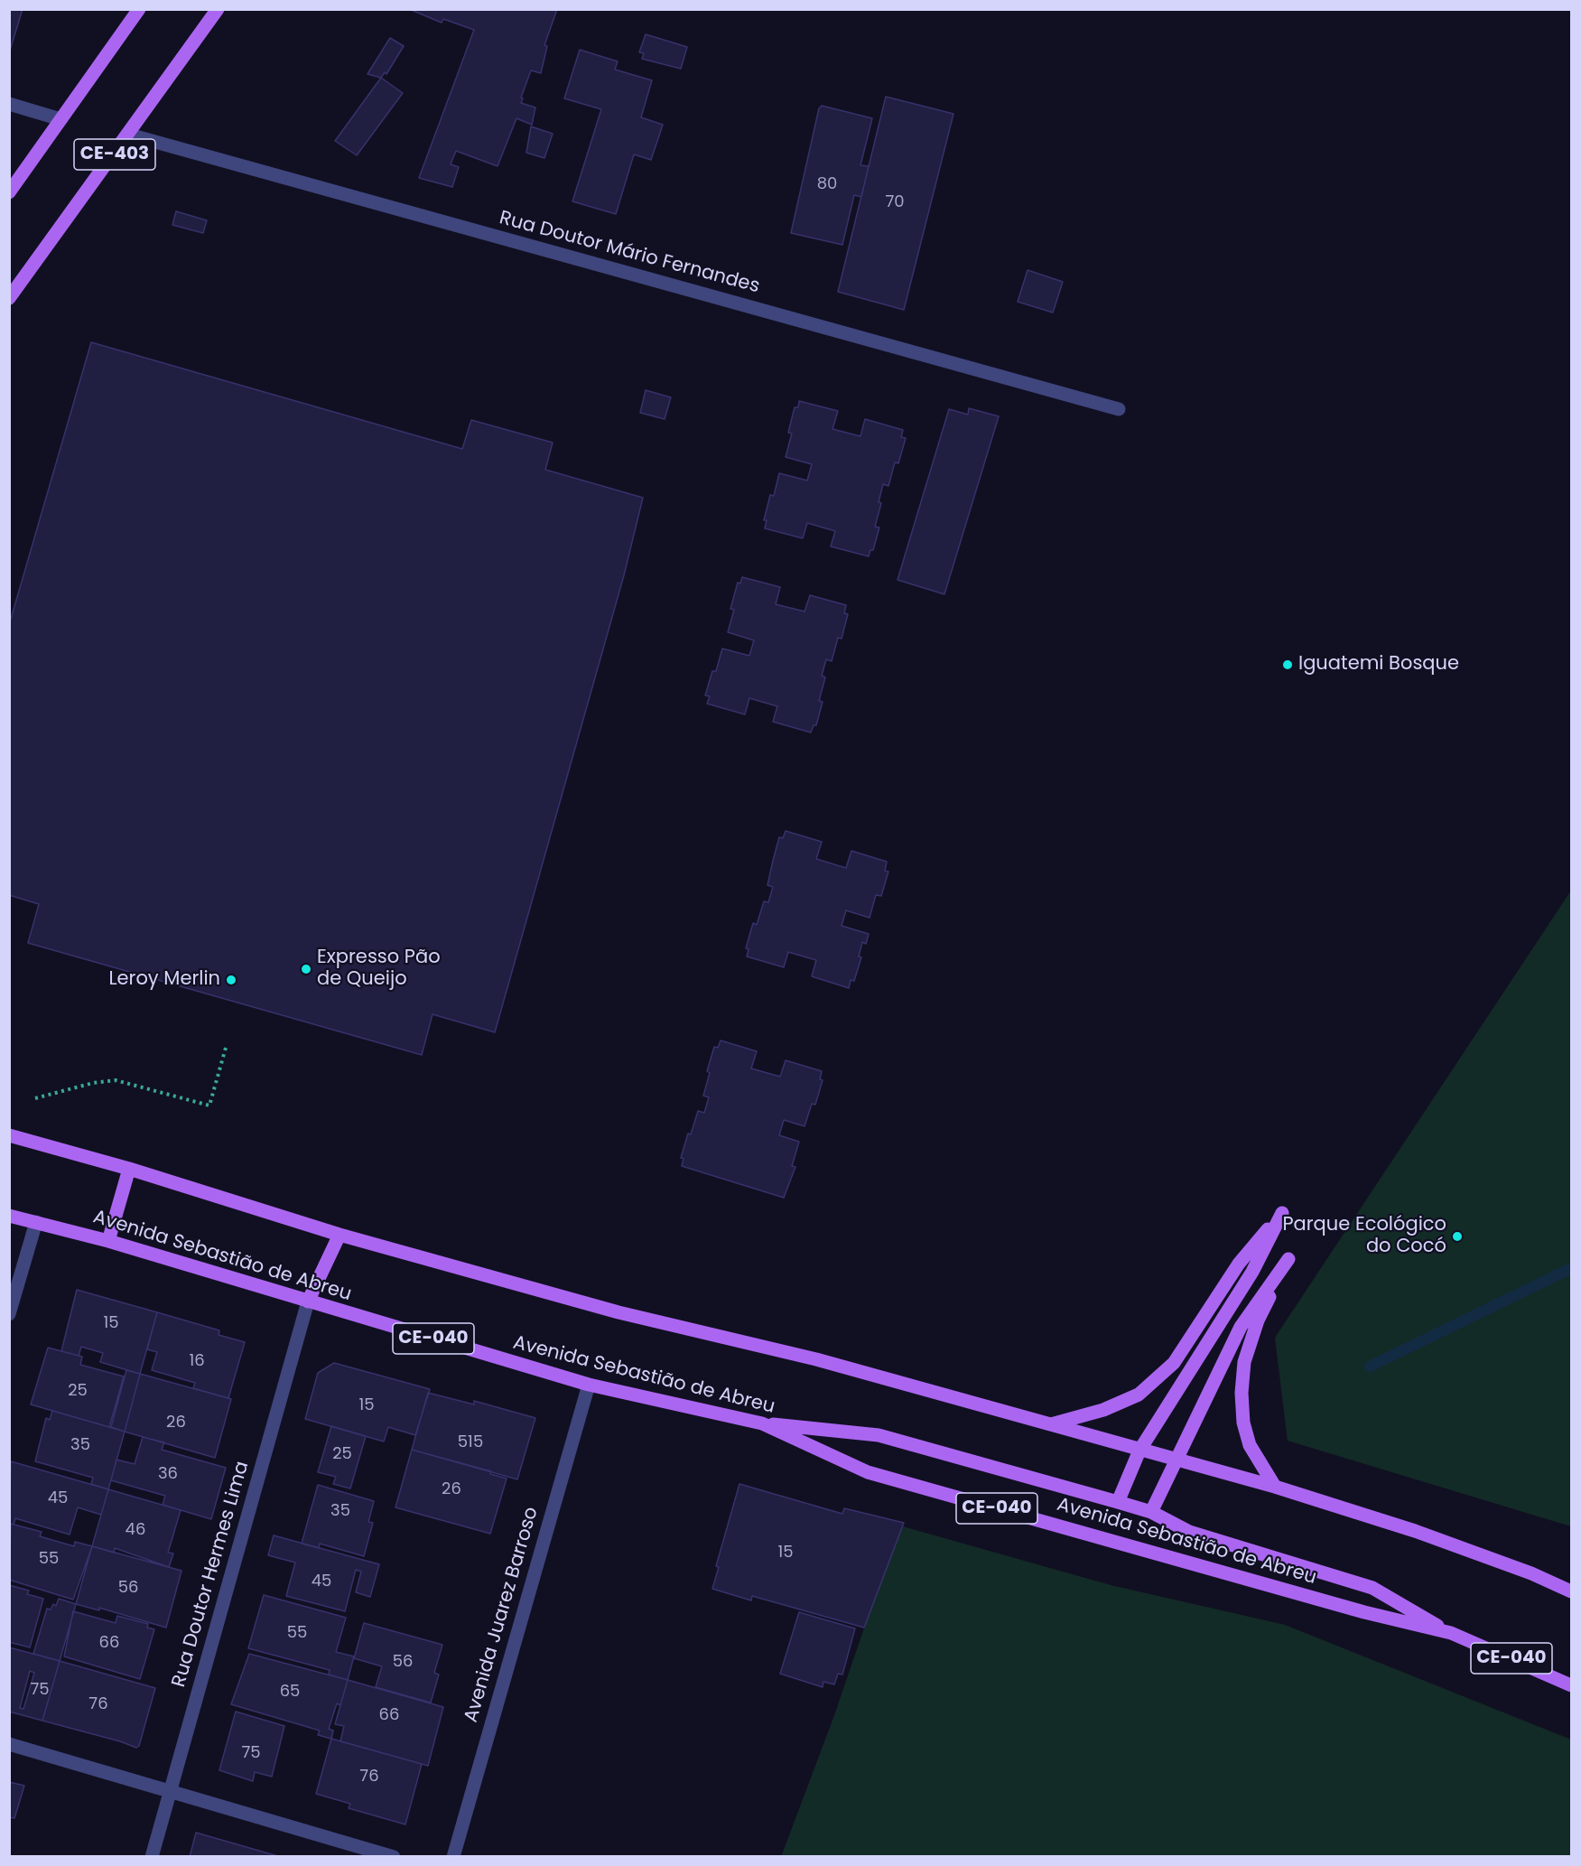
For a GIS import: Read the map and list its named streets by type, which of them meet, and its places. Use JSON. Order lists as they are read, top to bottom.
{
  "streets": {
    "main road": ["CE-403", "Avenida Sebastião de Abreu", "CE-040"],
    "street": ["Rua Doutor Mário Fernandes", "Rua Doutor Hermes Lima", "Avenida Juarez Barroso"]
  },
  "crossings": [
    ["CE-403", "Rua Doutor Mário Fernandes"],
    ["Avenida Sebastião de Abreu", "Rua Doutor Hermes Lima"],
    ["Avenida Sebastião de Abreu", "Avenida Juarez Barroso"]
  ],
  "places": [
    "Iguatemi Bosque",
    "Expresso Pão de Queijo",
    "Leroy Merlin",
    "Parque Ecológico do Cocó"
  ],
  "house_numbers": [
    "80",
    "70",
    "15",
    "16",
    "25",
    "15",
    "26",
    "515",
    "35",
    "25",
    "36",
    "26",
    "45",
    "35",
    "46",
    "15",
    "55",
    "45",
    "56",
    "55",
    "66",
    "56",
    "75",
    "65",
    "76",
    "66",
    "75",
    "76"
  ]
}
